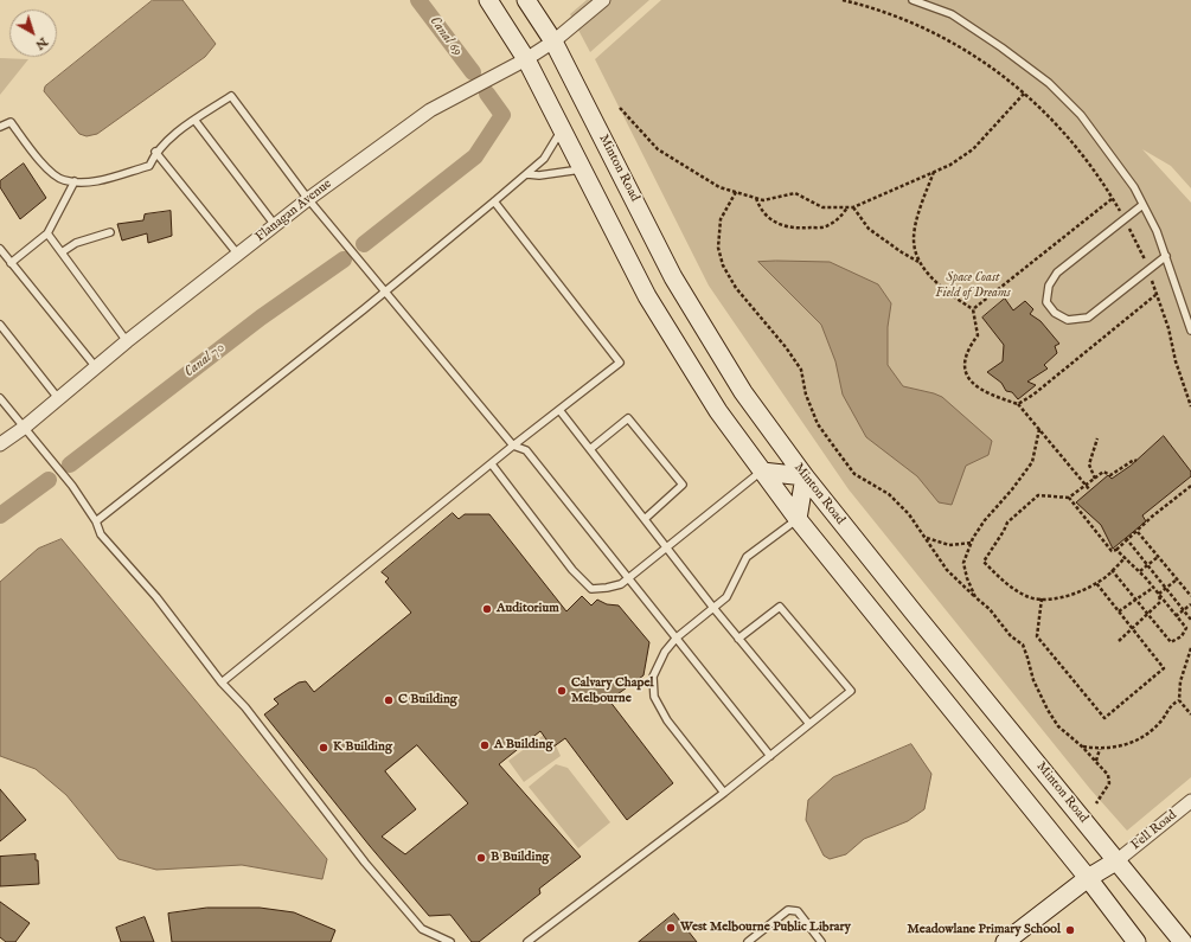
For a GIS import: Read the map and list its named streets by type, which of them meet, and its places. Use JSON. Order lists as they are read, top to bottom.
{
  "streets": {
    "main road": ["Minton Road"],
    "street": ["Flanagan Avenue", "Fell Road"]
  },
  "crossings": [
    ["Minton Road", "Flanagan Avenue"],
    ["Minton Road", "Fell Road"]
  ],
  "water": ["Canal 69", "Canal 70"],
  "parks": ["Space Coast Field of Dreams"],
  "places": [
    "Auditorium",
    "Calvary Chapel Melbourne",
    "C Building",
    "A Building",
    "K Building",
    "B Building",
    "West Melbourne Public Library",
    "Meadowlane Primary School"
  ],
  "north": "bottom right"
}
